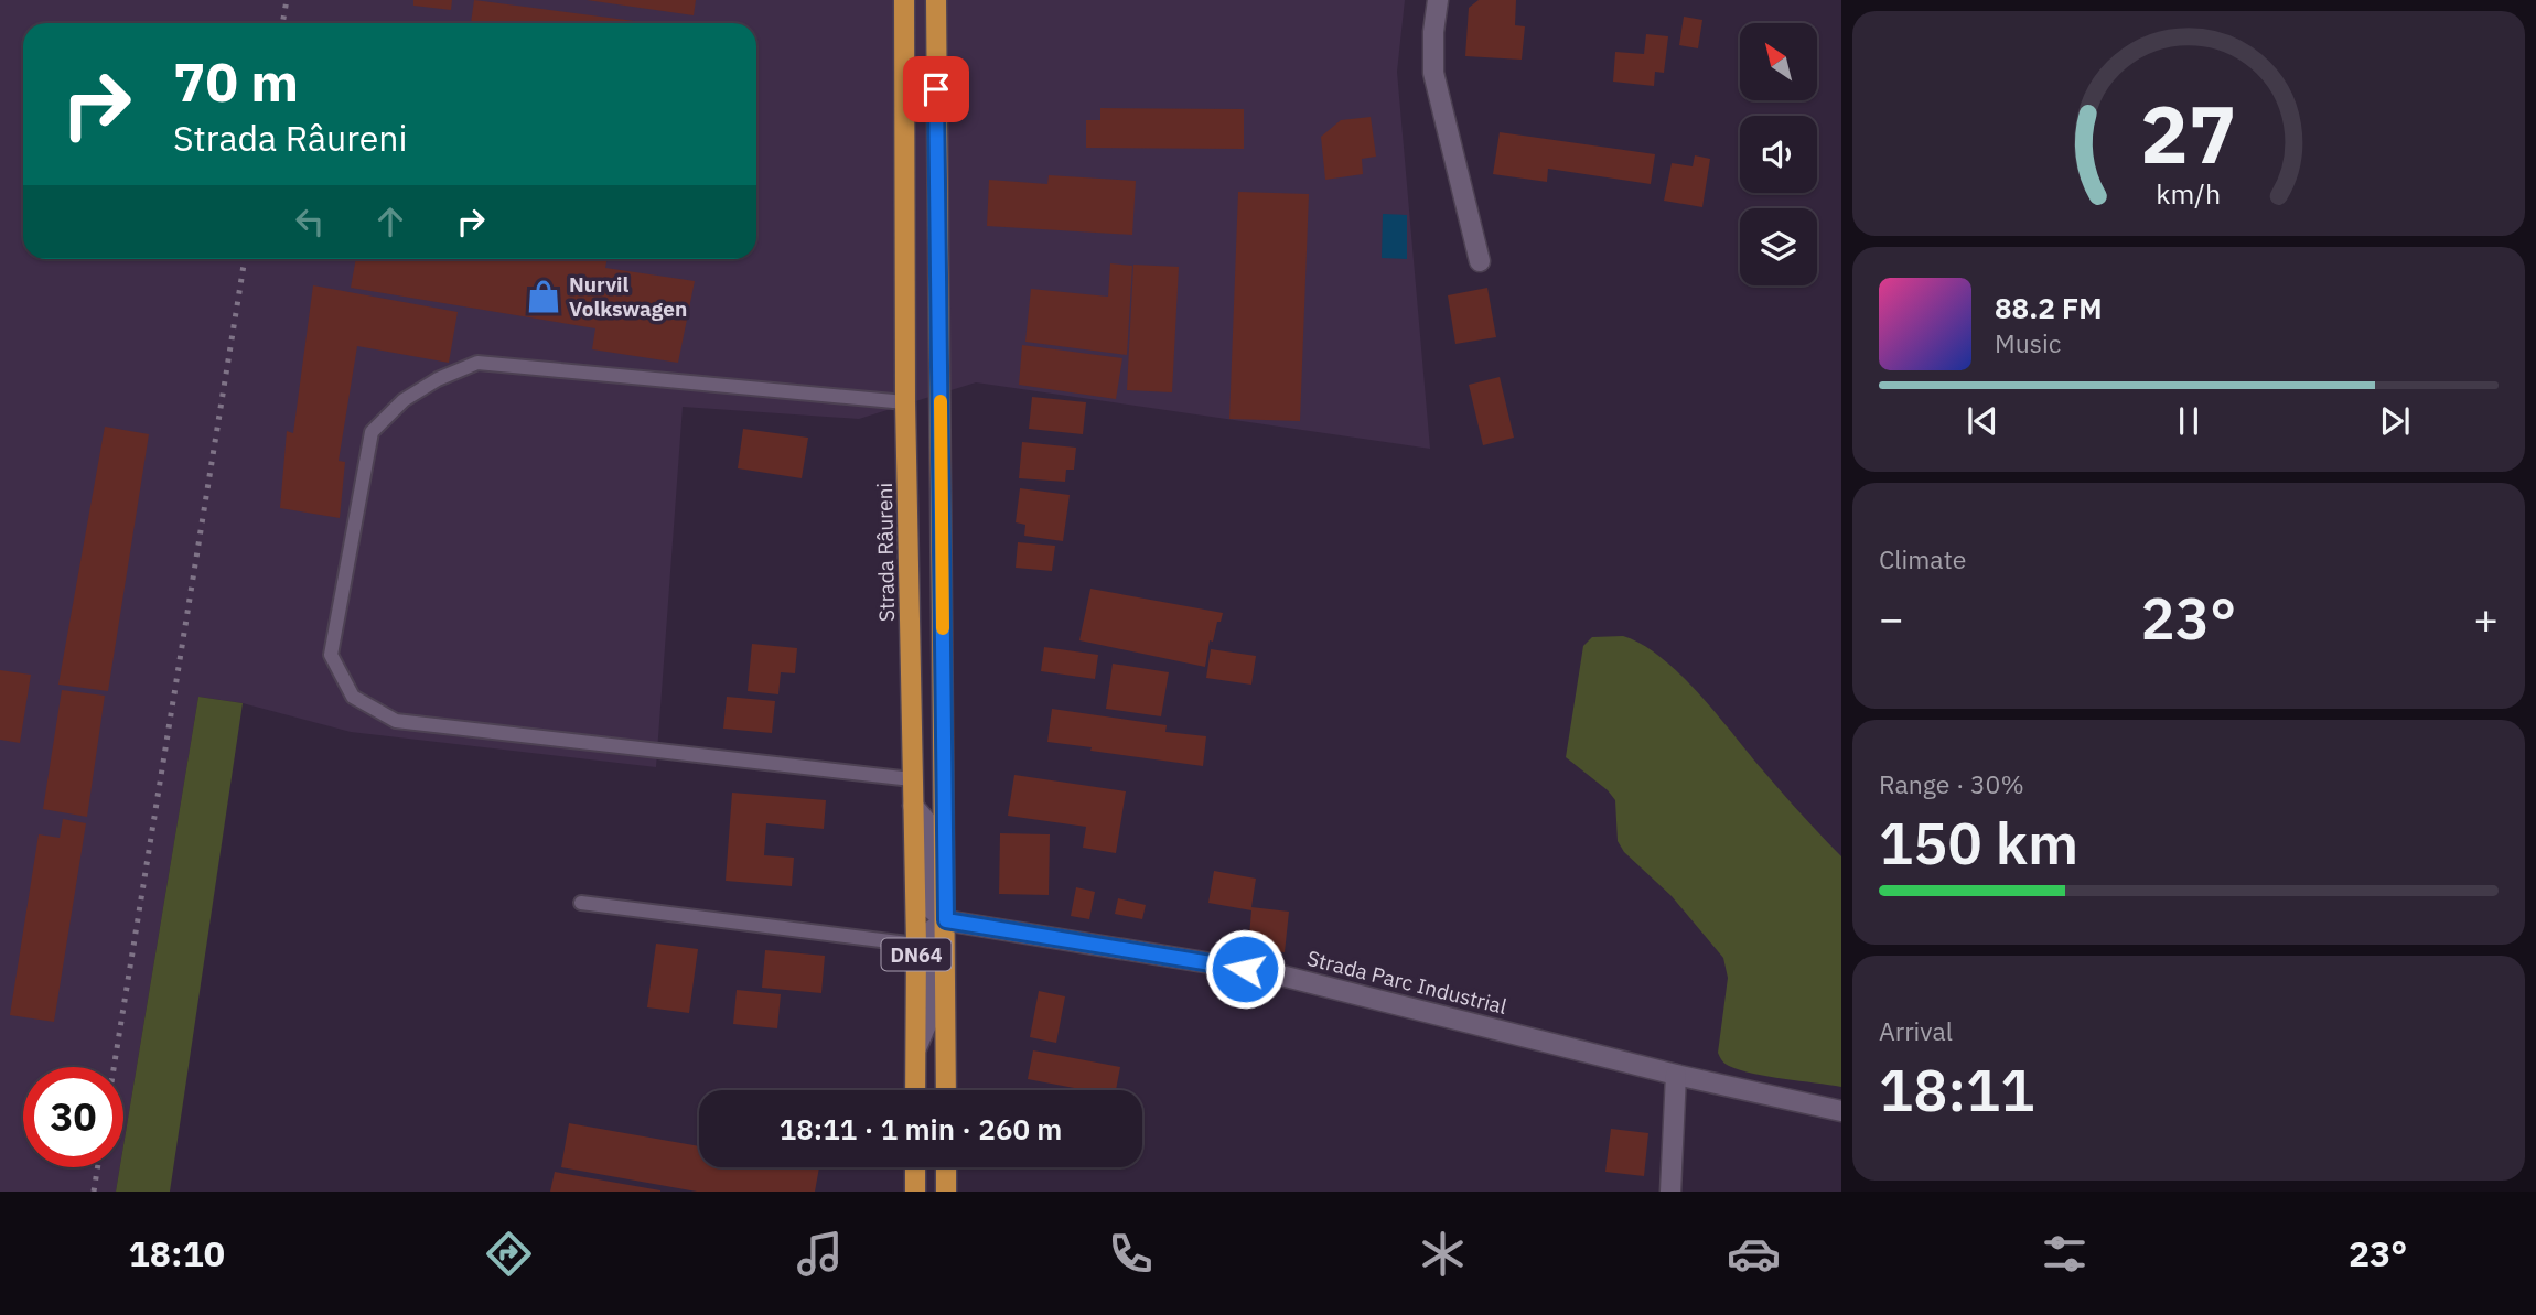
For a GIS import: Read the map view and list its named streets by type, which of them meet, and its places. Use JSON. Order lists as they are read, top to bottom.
{
  "streets": {
    "main road": ["Strada Râureni", "DN64"],
    "street": ["Strada Parc Industrial"]
  },
  "crossings": [
    ["DN64", "Strada Parc Industrial"]
  ],
  "places": {
    "shop": ["Nurvil Volkswagen"]
  },
  "north": "top left",
  "page": {
    "turn": ["70 m", "Strada Râureni"],
    "song": ["88.2 FM", "Music"],
    "tile": [
      "Climate",
      ["Range · 30%", "150 km"],
      ["Arrival", "18:11"]
    ],
    "heat": ["−", "23°", "+"],
    "limit": "30",
    "trip": "18:11 · 1 min · 260 m",
    "tabs": ["18:10", "23°"],
    "gauge": ["27", "km/h"]
  }
}
